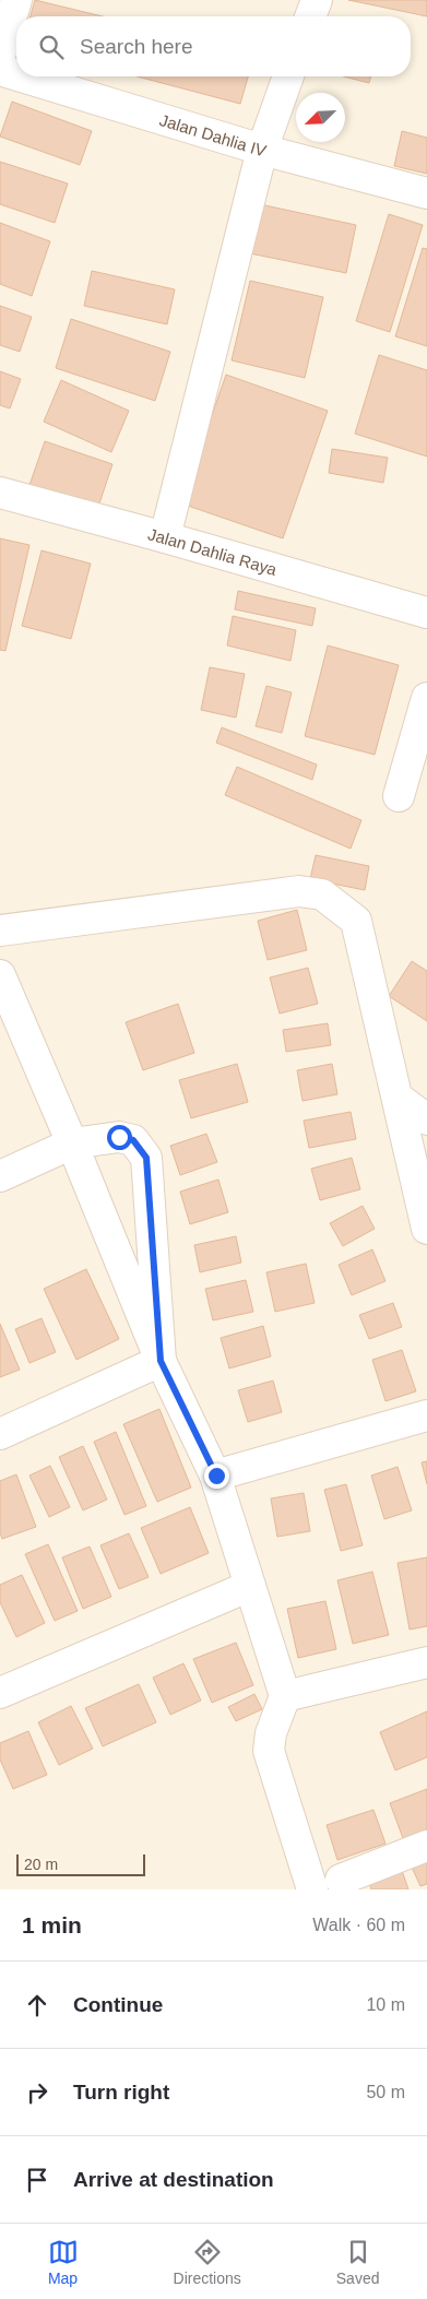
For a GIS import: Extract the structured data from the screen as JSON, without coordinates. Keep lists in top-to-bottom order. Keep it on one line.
{"streets":{"street":["Jalan Dahlia IV","Jalan Dahlia Raya"]},"scale_bar":"20 m","north":"bottom left","page":{"search":"Search here","scale":"20 m","heading":["1 min","Walk · 60 m"],"list":[["Continue","10 m"],["Turn right","50 m"],"Arrive at destination"],"nav":["Map","Directions","Saved"]}}
